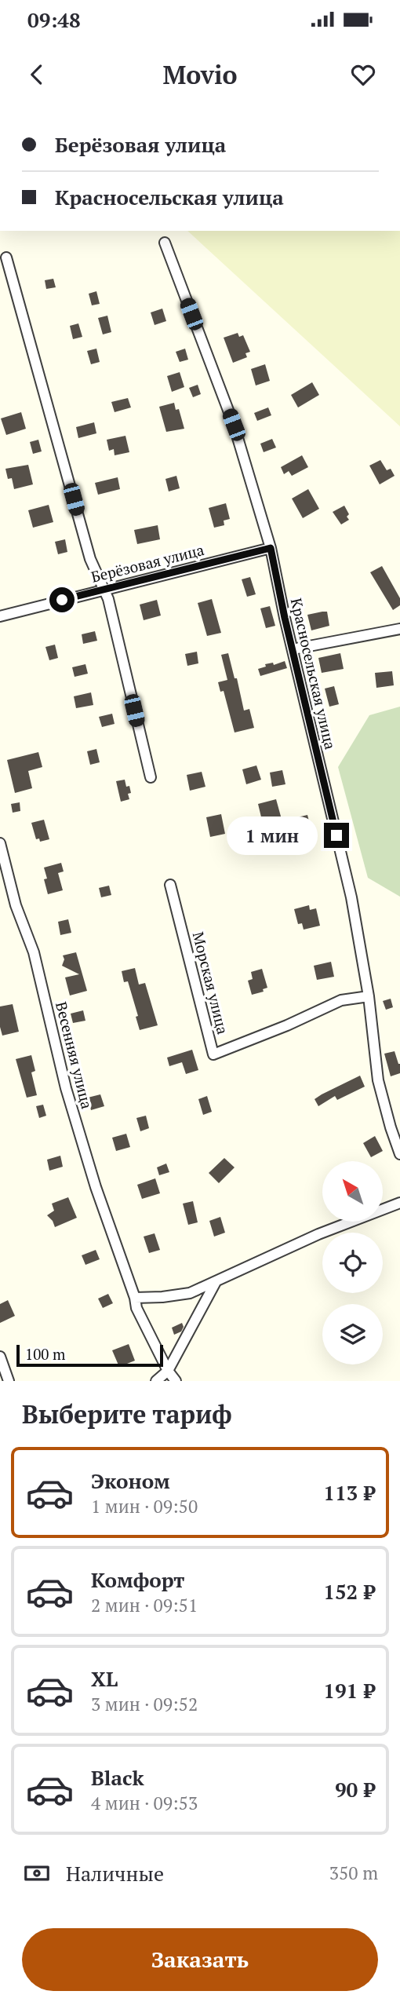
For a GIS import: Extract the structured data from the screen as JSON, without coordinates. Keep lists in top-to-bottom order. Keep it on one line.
{"streets":{"street":["Берёзовая улица","Красносельская улица","Морская улица","Весенняя улица"]},"crossings":[["Берёзовая улица","Красносельская улица"],["Красносельская улица","Морская улица"]],"scale_bar":"100 m","north":"top left","page":{"status":"09:48","header":"Movio","banner":["Берёзовая улица","Красносельская улица"],"bubble":"1 мин","scale":"100 m","heading":"Выберите тариф","list":[{"name":"Эконом","note":"1 мин · 09:50","value":"113 ₽"},{"name":"Комфорт","note":"2 мин · 09:51","value":"152 ₽"},{"name":"XL","note":"3 мин · 09:52","value":"191 ₽"},{"name":"Black","note":"4 мин · 09:53","value":"90 ₽"}],"pay":["Наличные","350 m"],"buttons":"Заказать"}}
